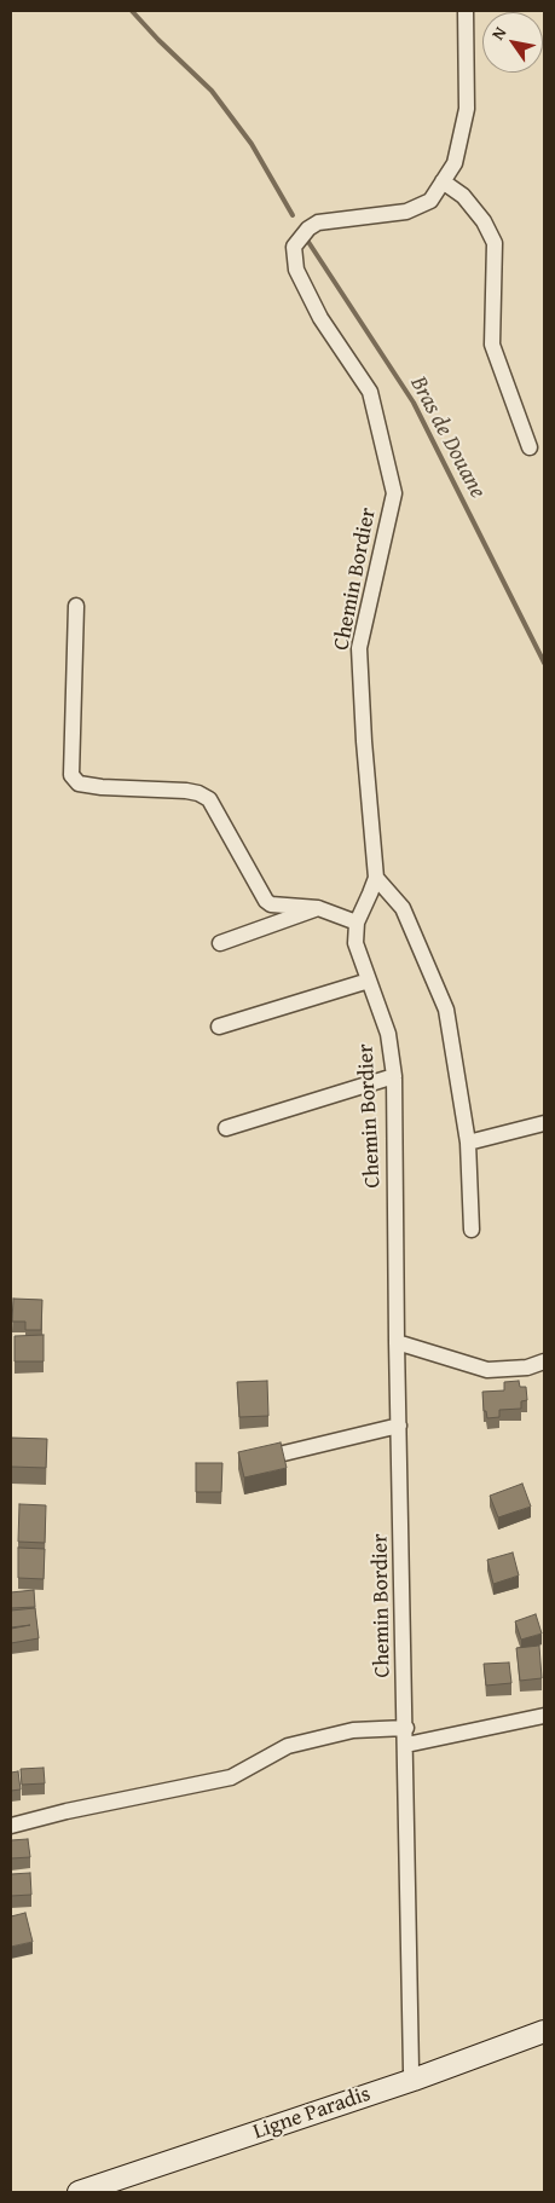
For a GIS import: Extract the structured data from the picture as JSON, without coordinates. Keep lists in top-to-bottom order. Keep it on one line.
{"streets":{"main road":["Ligne Paradis"],"street":["Chemin Bordier"]},"crossings":[["Chemin Bordier","Ligne Paradis"]],"water":["Bras de Douane"],"north":"top left"}
